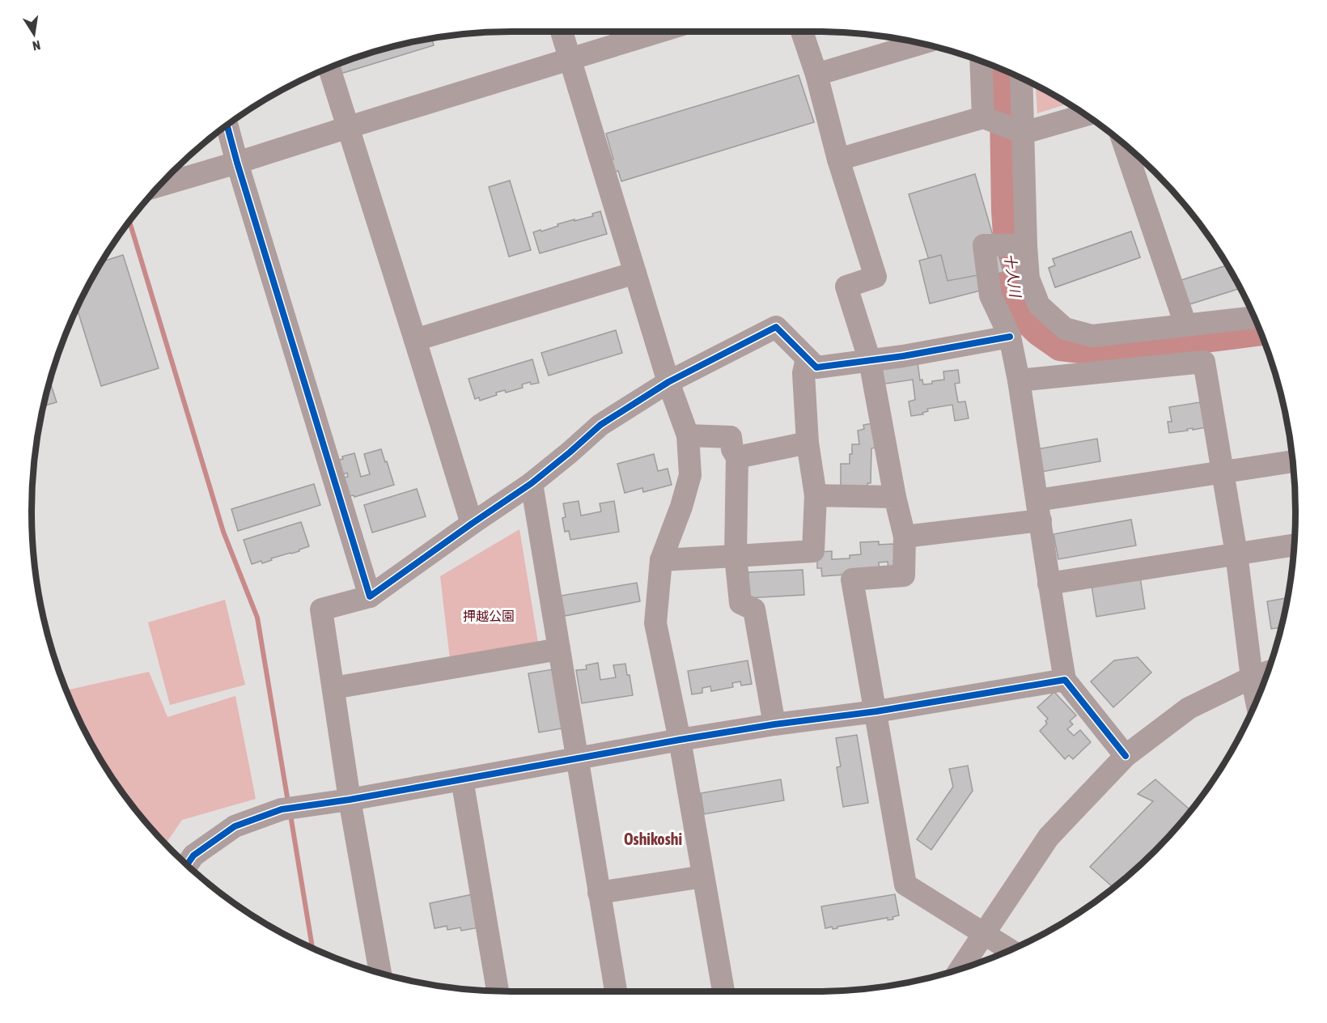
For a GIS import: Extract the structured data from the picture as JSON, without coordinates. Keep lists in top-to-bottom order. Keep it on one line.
{"districts":["Oshikoshi"],"water":["十人川"],"parks":["押越公園"],"north":"bottom"}
